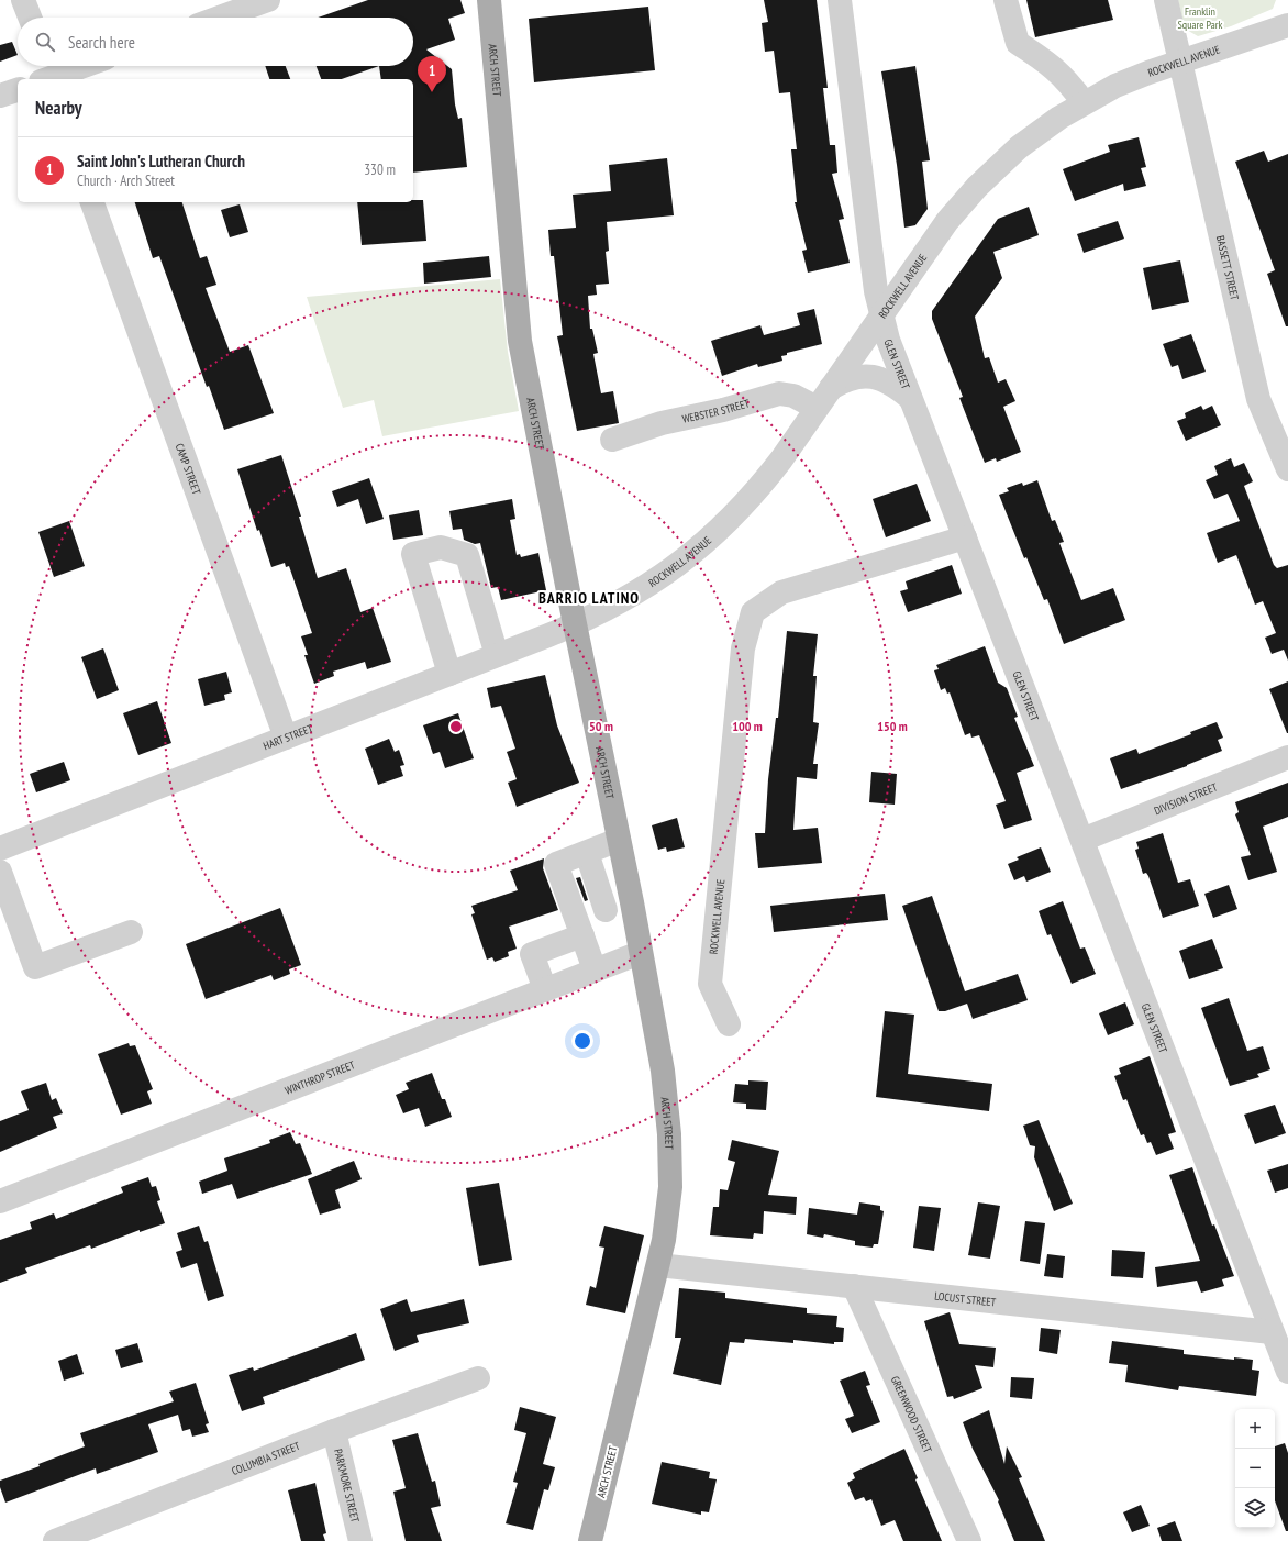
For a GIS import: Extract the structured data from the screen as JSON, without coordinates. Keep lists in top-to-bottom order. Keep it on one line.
{"streets":{"main road":["ARCH STREET"],"street":["ROCKWELL AVENUE","BASSETT STREET","GLEN STREET","WEBSTER STREET","CAMP STREET","HART STREET","DIVISION STREET","WINTHROP STREET","LOCUST STREET","GREENWOOD STREET","COLUMBIA STREET","PARKMORE STREET"]},"crossings":[["ROCKWELL AVENUE","ARCH STREET"],["ROCKWELL AVENUE","BASSETT STREET"],["ROCKWELL AVENUE","GLEN STREET"],["ROCKWELL AVENUE","WEBSTER STREET"],["ROCKWELL AVENUE","HART STREET"],["ARCH STREET","HART STREET"],["ARCH STREET","WINTHROP STREET"],["ARCH STREET","LOCUST STREET"],["GLEN STREET","DIVISION STREET"],["GLEN STREET","LOCUST STREET"],["CAMP STREET","HART STREET"],["LOCUST STREET","GREENWOOD STREET"],["COLUMBIA STREET","PARKMORE STREET"]],"districts":["BARRIO LATINO"],"parks":["Franklin Square Park"],"page":{"search":"Search here","pins":"1","heading":"Nearby","list":[{"mark":"1","name":"Saint John's Lutheran Church","note":"Church · Arch Street","value":"330 m"}],"map_buttons":["+","−"]},"rings":["50 m","100 m","150 m"]}
